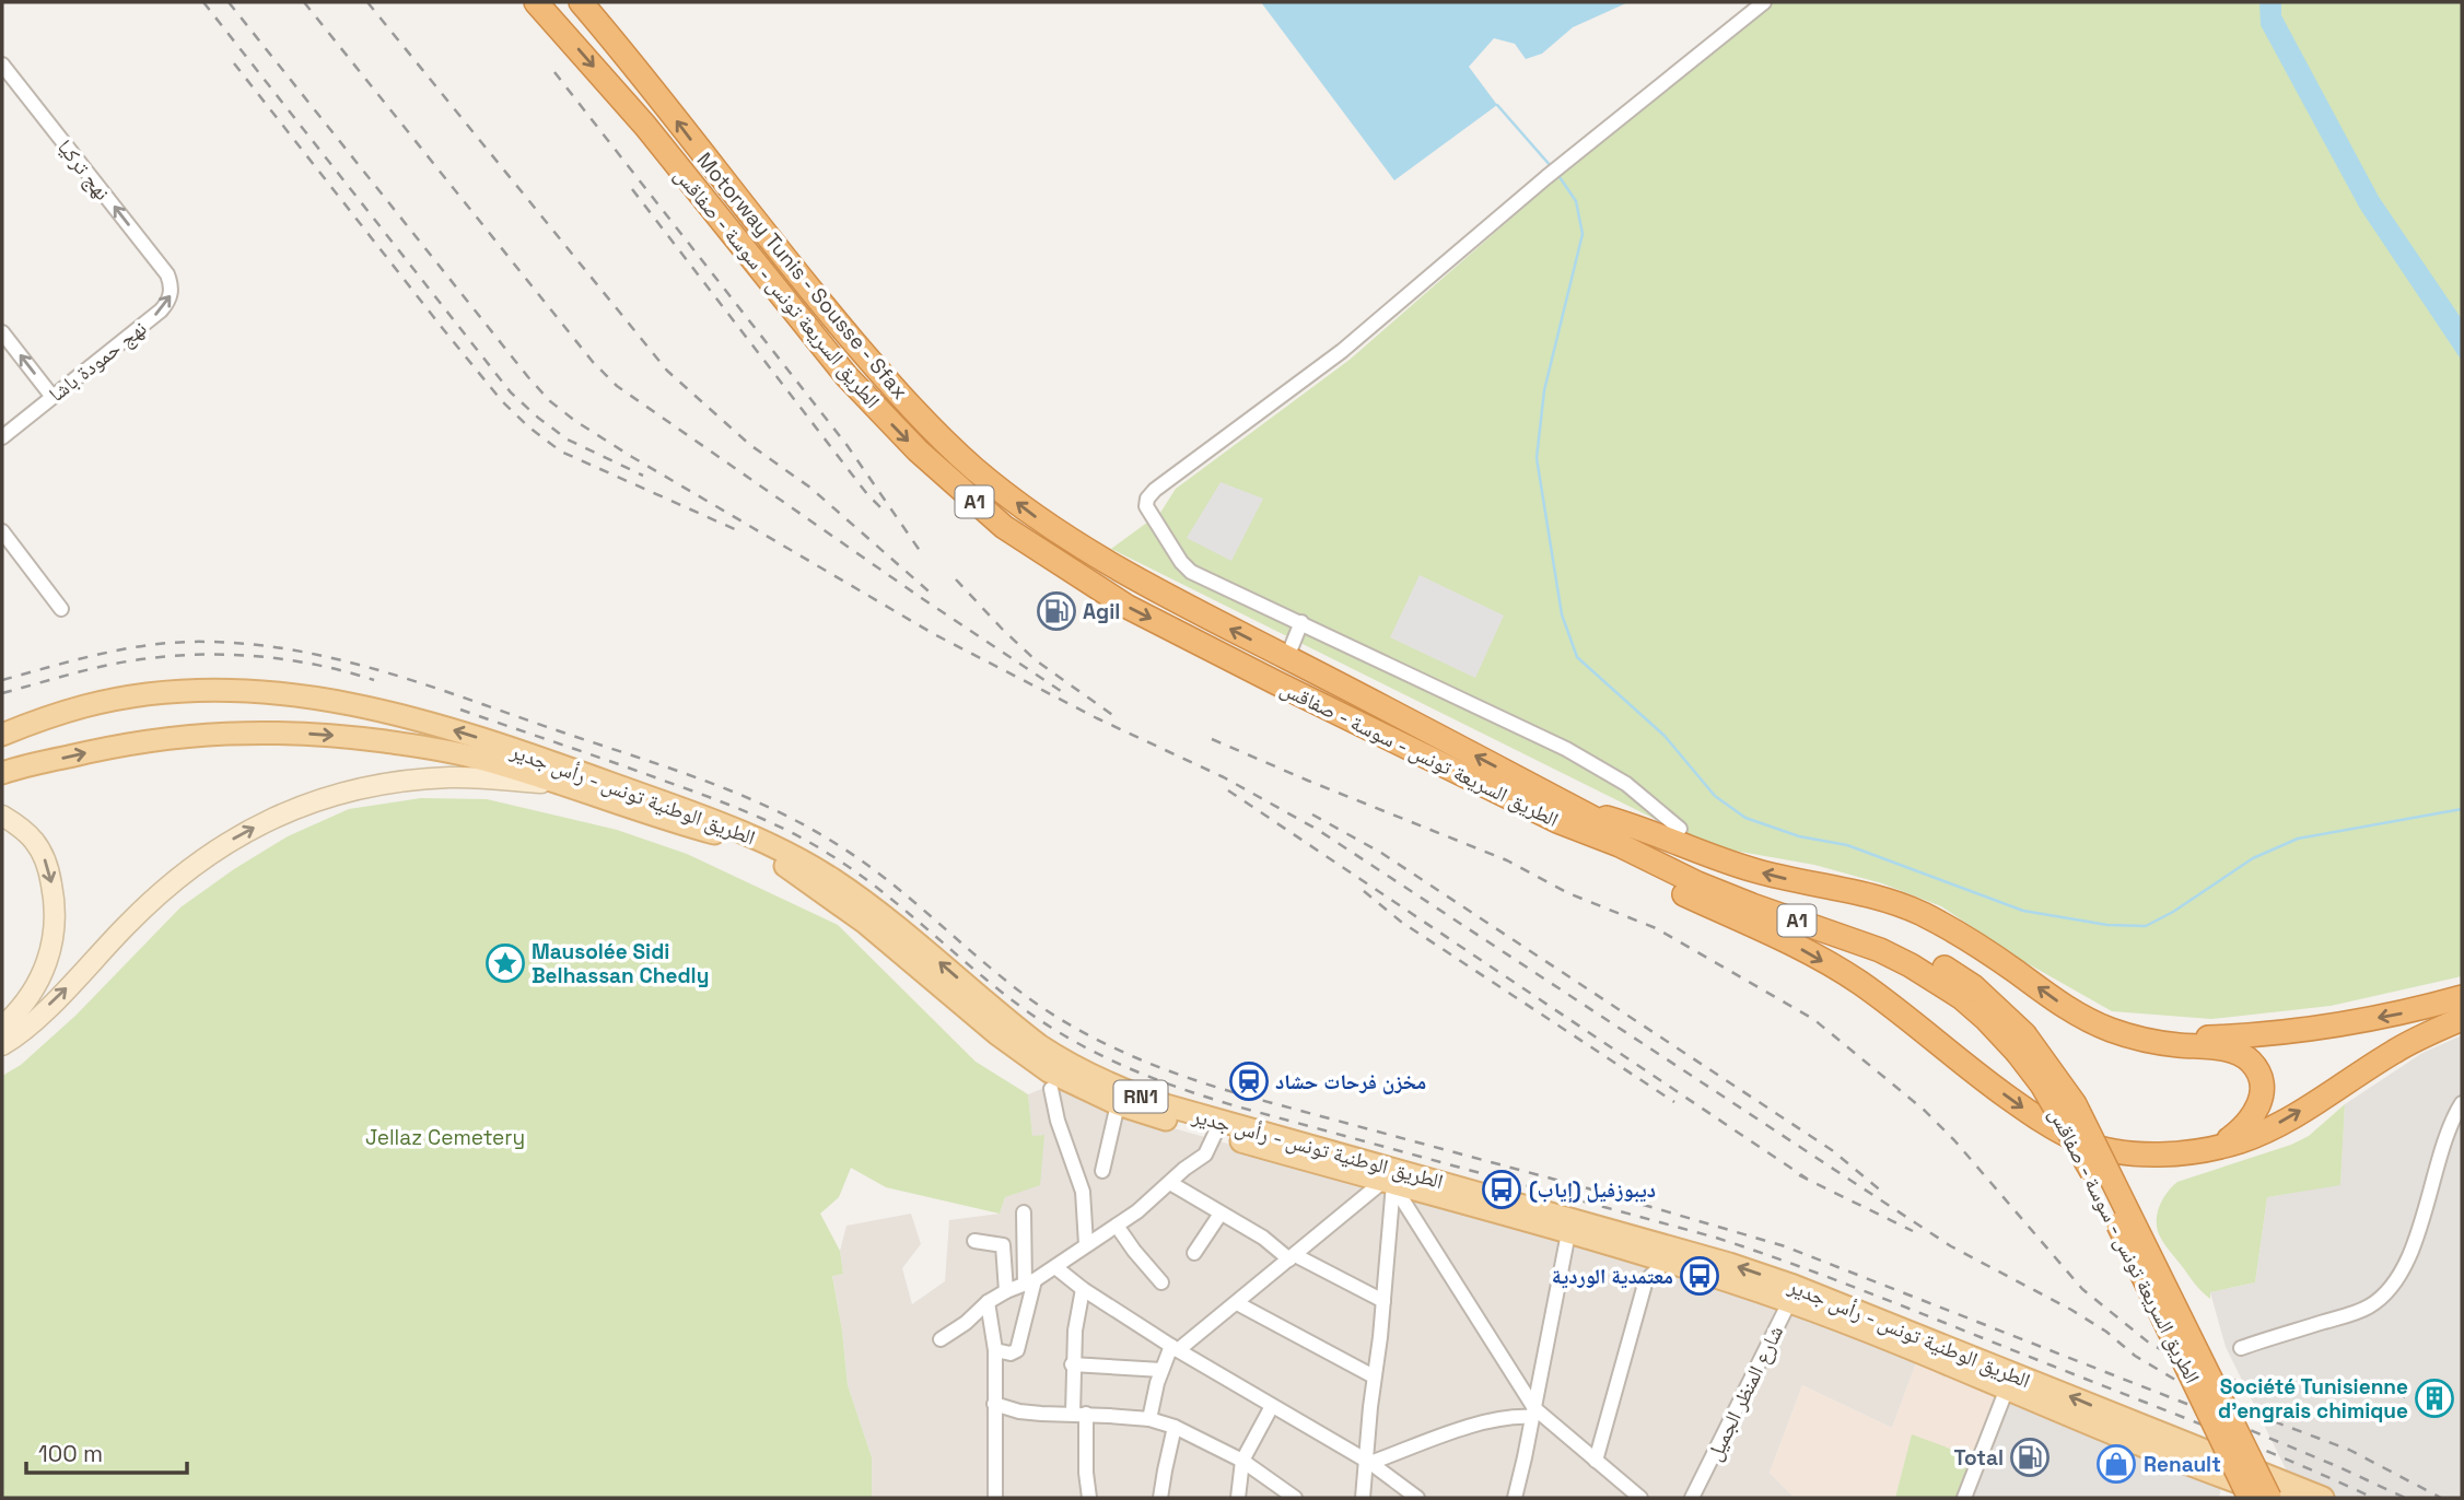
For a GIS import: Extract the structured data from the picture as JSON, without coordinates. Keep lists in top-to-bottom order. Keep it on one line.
{"streets":{"highway":["Motorway Tunis - Sousse - Sfax","الطريق السريعة تونس - سوسة - صفاقس","A1"],"main road":["الطريق الوطنية تونس - رأس جدير","RN1"],"street":["نهج تركيا","نهج حمودة باشا","شارع المنظر الجميل"]},"crossings":[["نهج تركيا","نهج حمودة باشا"],["Motorway Tunis - Sousse - Sfax","الطريق السريعة تونس - سوسة - صفاقس"],["الطريق الوطنية تونس - رأس جدير","شارع المنظر الجميل"]],"one_way":["نهج تركيا","Motorway Tunis - Sousse - Sfax","الطريق السريعة تونس - سوسة - صفاقس","نهج حمودة باشا"],"parks":["Jellaz Cemetery"],"places":{"fuel station":["Agil","Total"],"place":["Mausolée Sidi Belhassan Chedly"],"station":["مخزن فرحات حشاد"],"bus stop":["ديبوزفيل (إياب)","معتمدية الوردية"],"building":["Société Tunisienne d'engrais chimique"],"shop":["Renault"]},"scale_bar":"100 m"}
